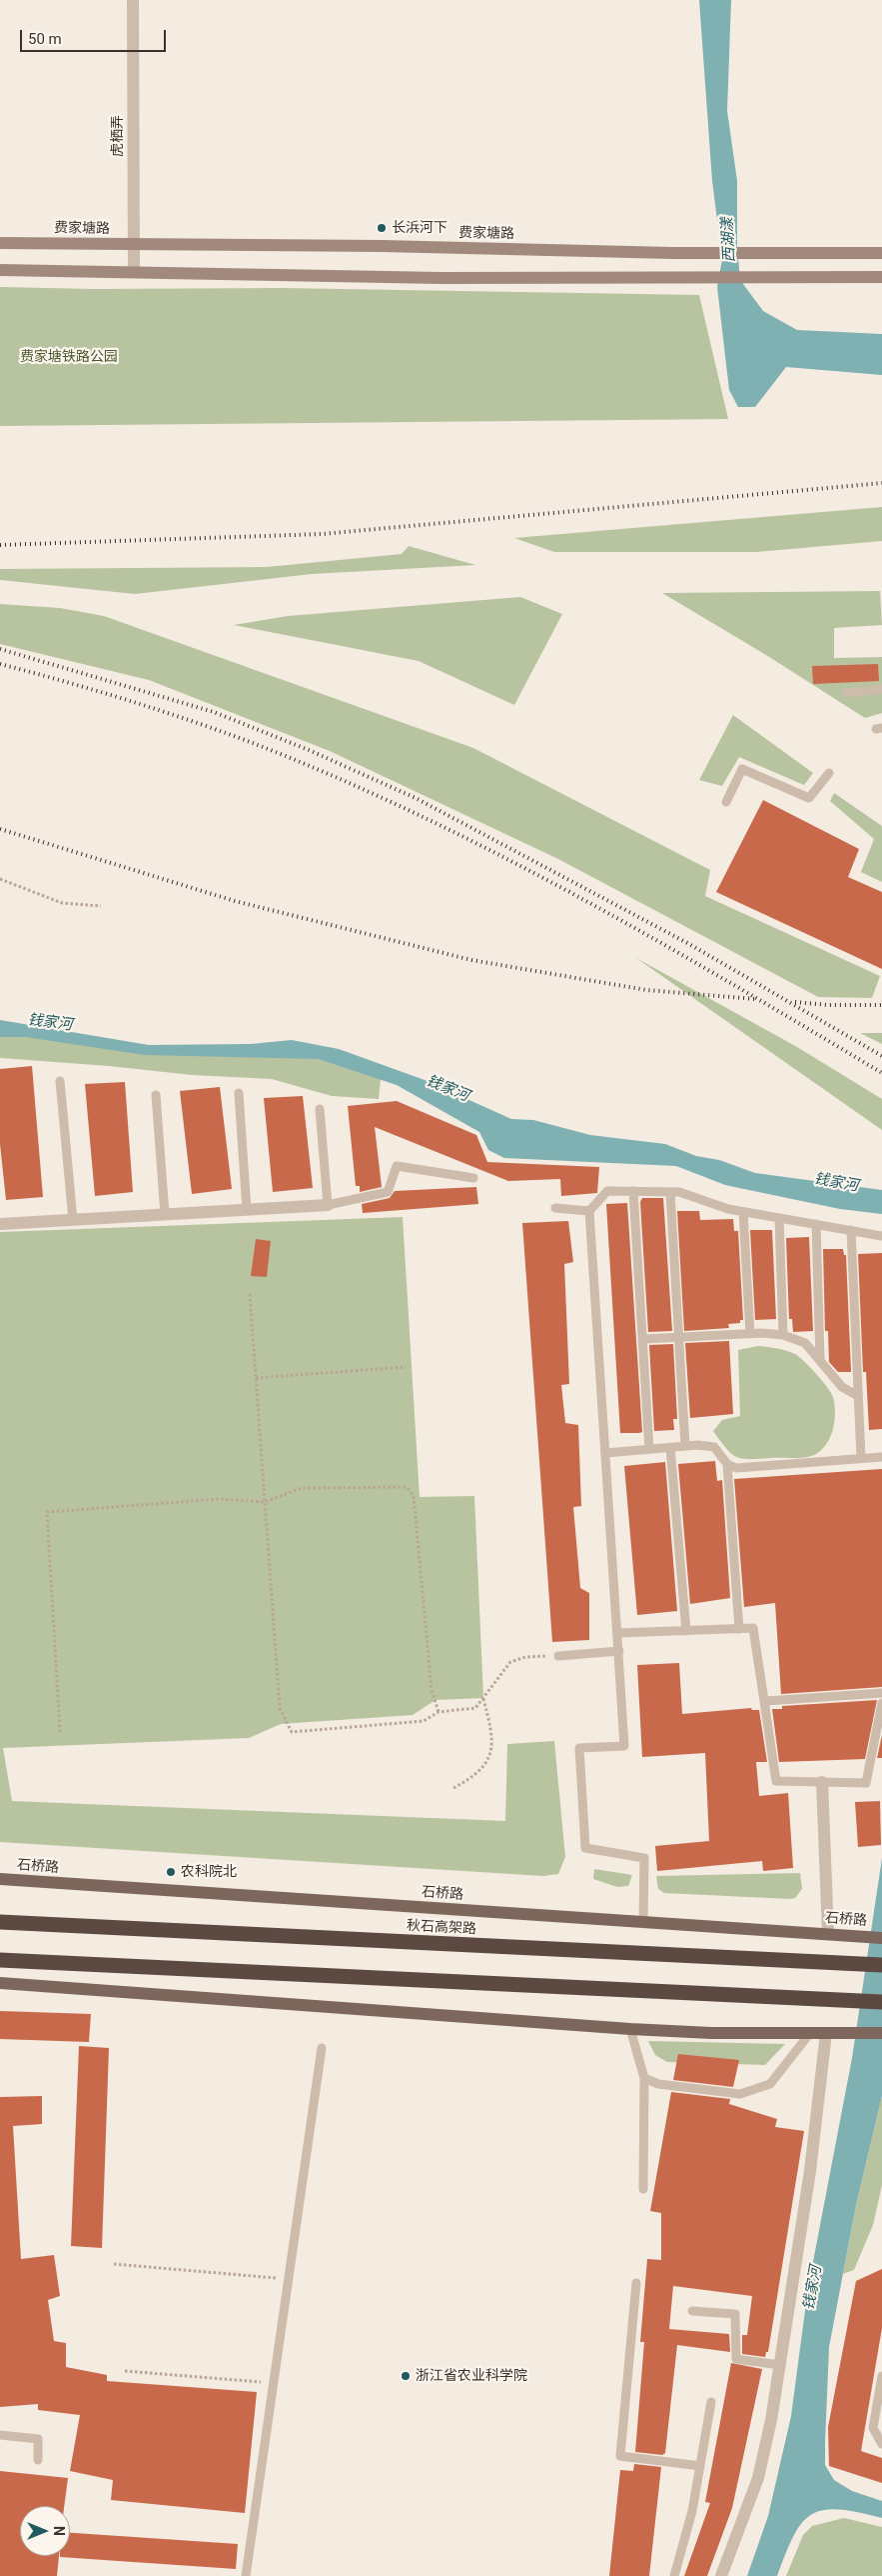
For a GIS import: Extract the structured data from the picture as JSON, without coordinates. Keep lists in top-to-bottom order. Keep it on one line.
{"streets":{"highway":["秋石高架路"],"main road":["石桥路"],"street":["虎栖弄","费家塘路"]},"crossings":[["虎栖弄","费家塘路"]],"water":["西湖漾","钱家河"],"parks":["费家塘铁路公园"],"places":["长浜河下","农科院北","浙江省农业科学院"],"scale_bar":"50 m","north":"right"}
